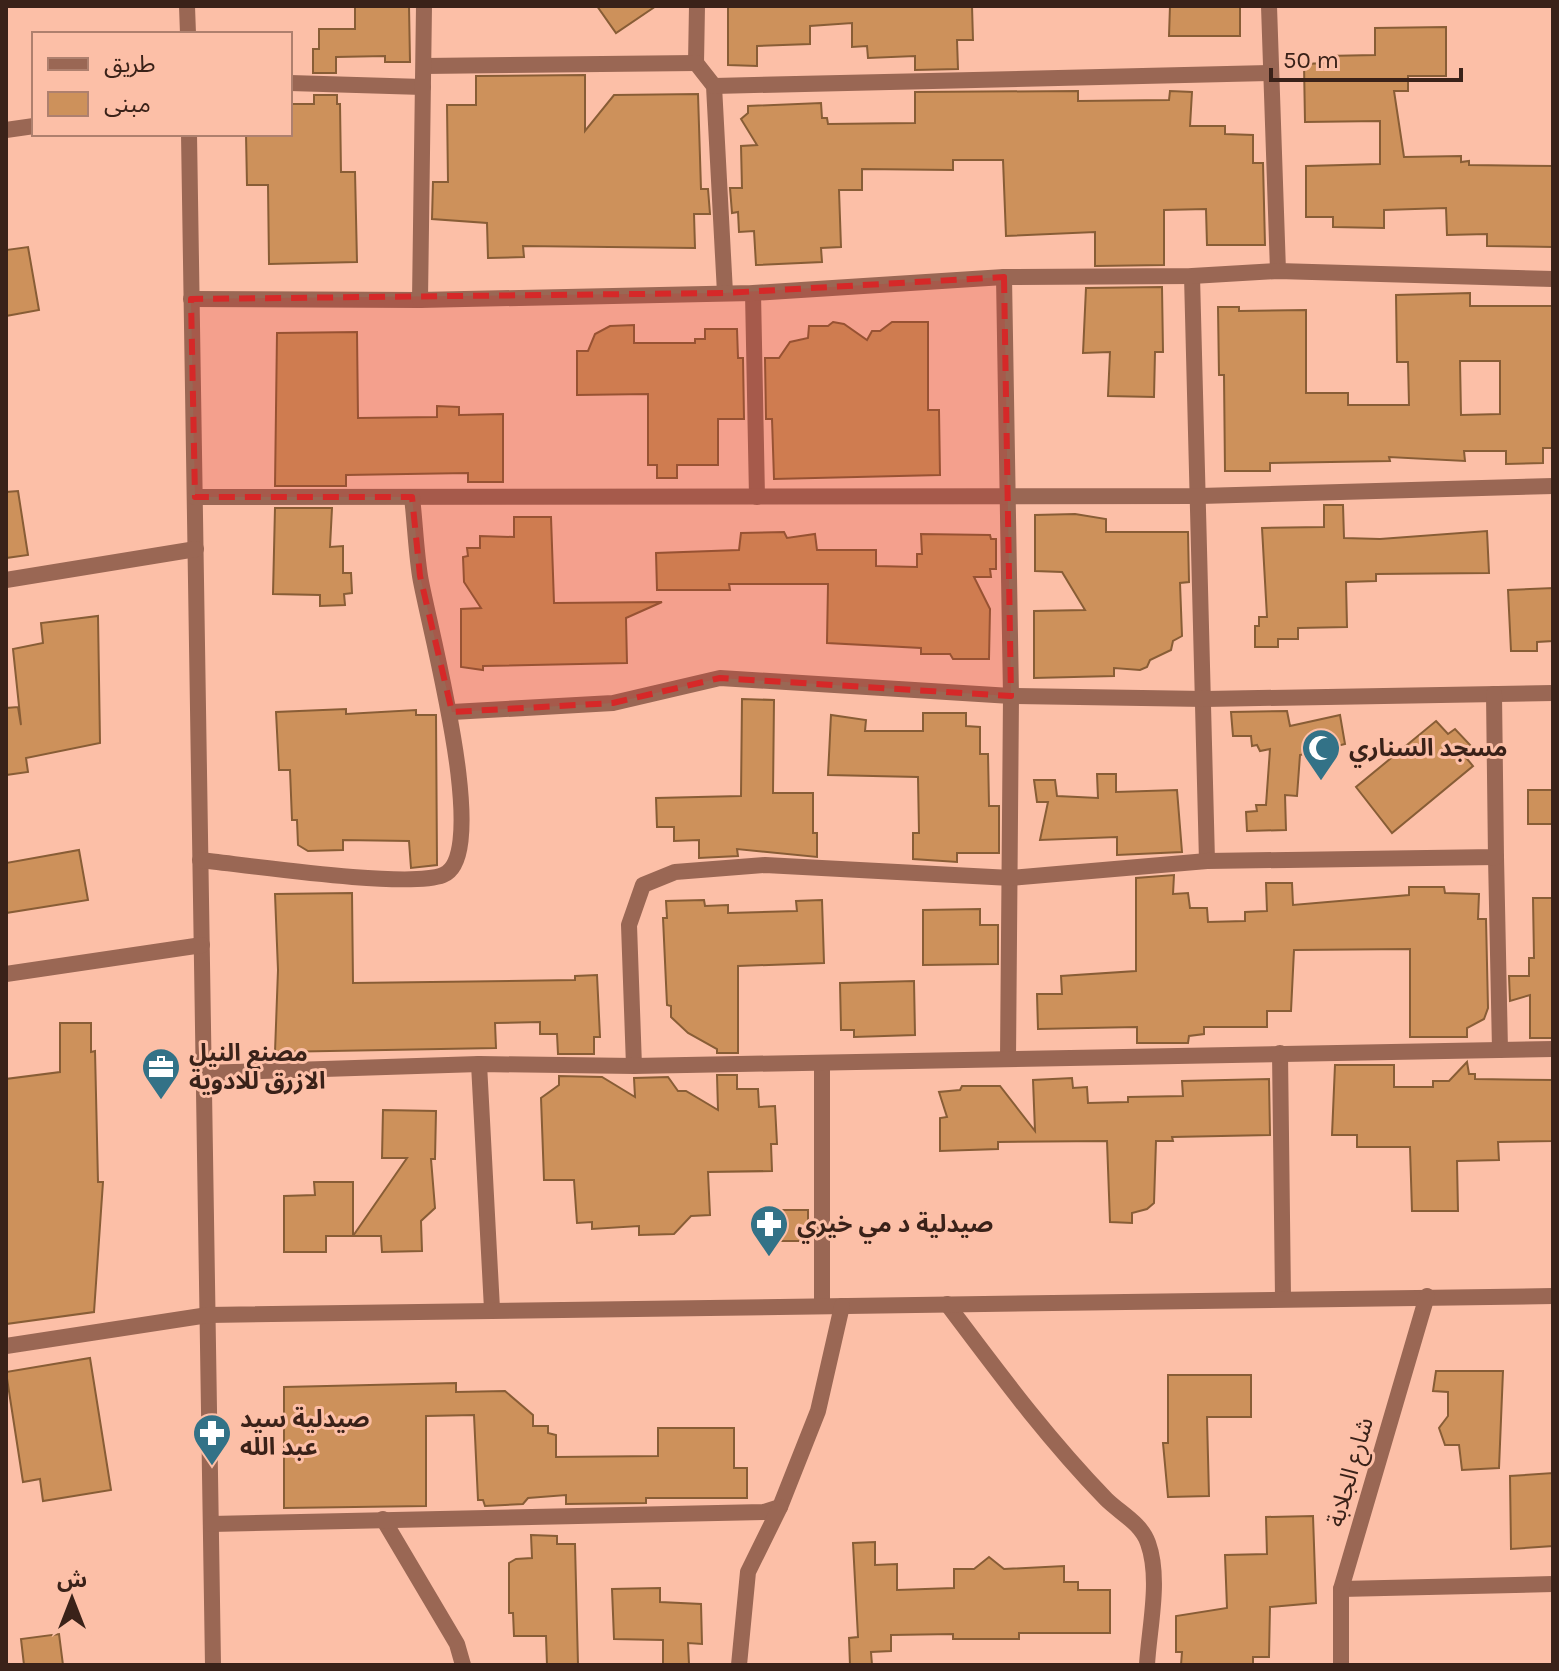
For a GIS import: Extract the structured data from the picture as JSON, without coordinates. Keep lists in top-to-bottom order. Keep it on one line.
{"streets":{"street":["شارع الجلابة"]},"places":{"mosque":["مسجد السناري"],"office":["مصنع النيل الازرق للادوية"],"pharmacy":["صيدلية د مي خيري","صيدلية سيد عبد الله"]},"legend":["طريق","مبنى"],"scale_bar":"50 m","north":"top"}
